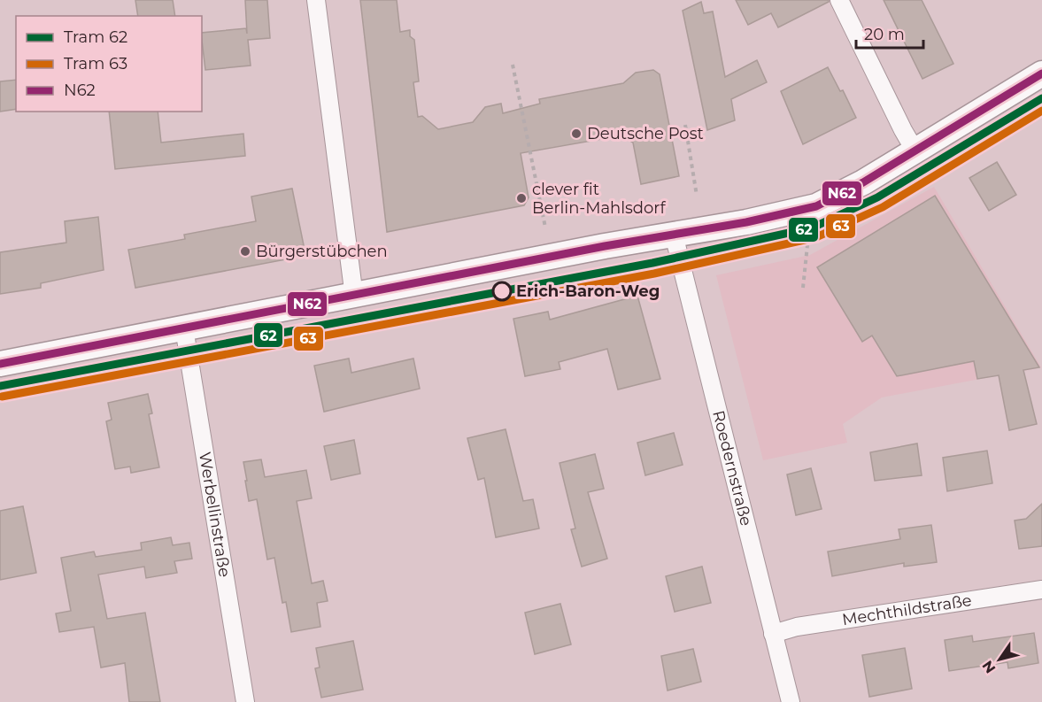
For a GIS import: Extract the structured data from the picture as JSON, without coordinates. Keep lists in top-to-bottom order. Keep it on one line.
{"streets":{"street":["Roedernstraße","Werbellinstraße","Mechthildstraße"]},"crossings":[["Roedernstraße","Mechthildstraße"]],"places":["Deutsche Post","clever fit Berlin-Mahlsdorf","Bürgerstübchen","Erich-Baron-Weg"],"lines":["transit line N62","tram line 62","tram line 63"],"legend":["Tram 62","Tram 63","N62"],"scale_bar":"20 m","north":"bottom left"}
